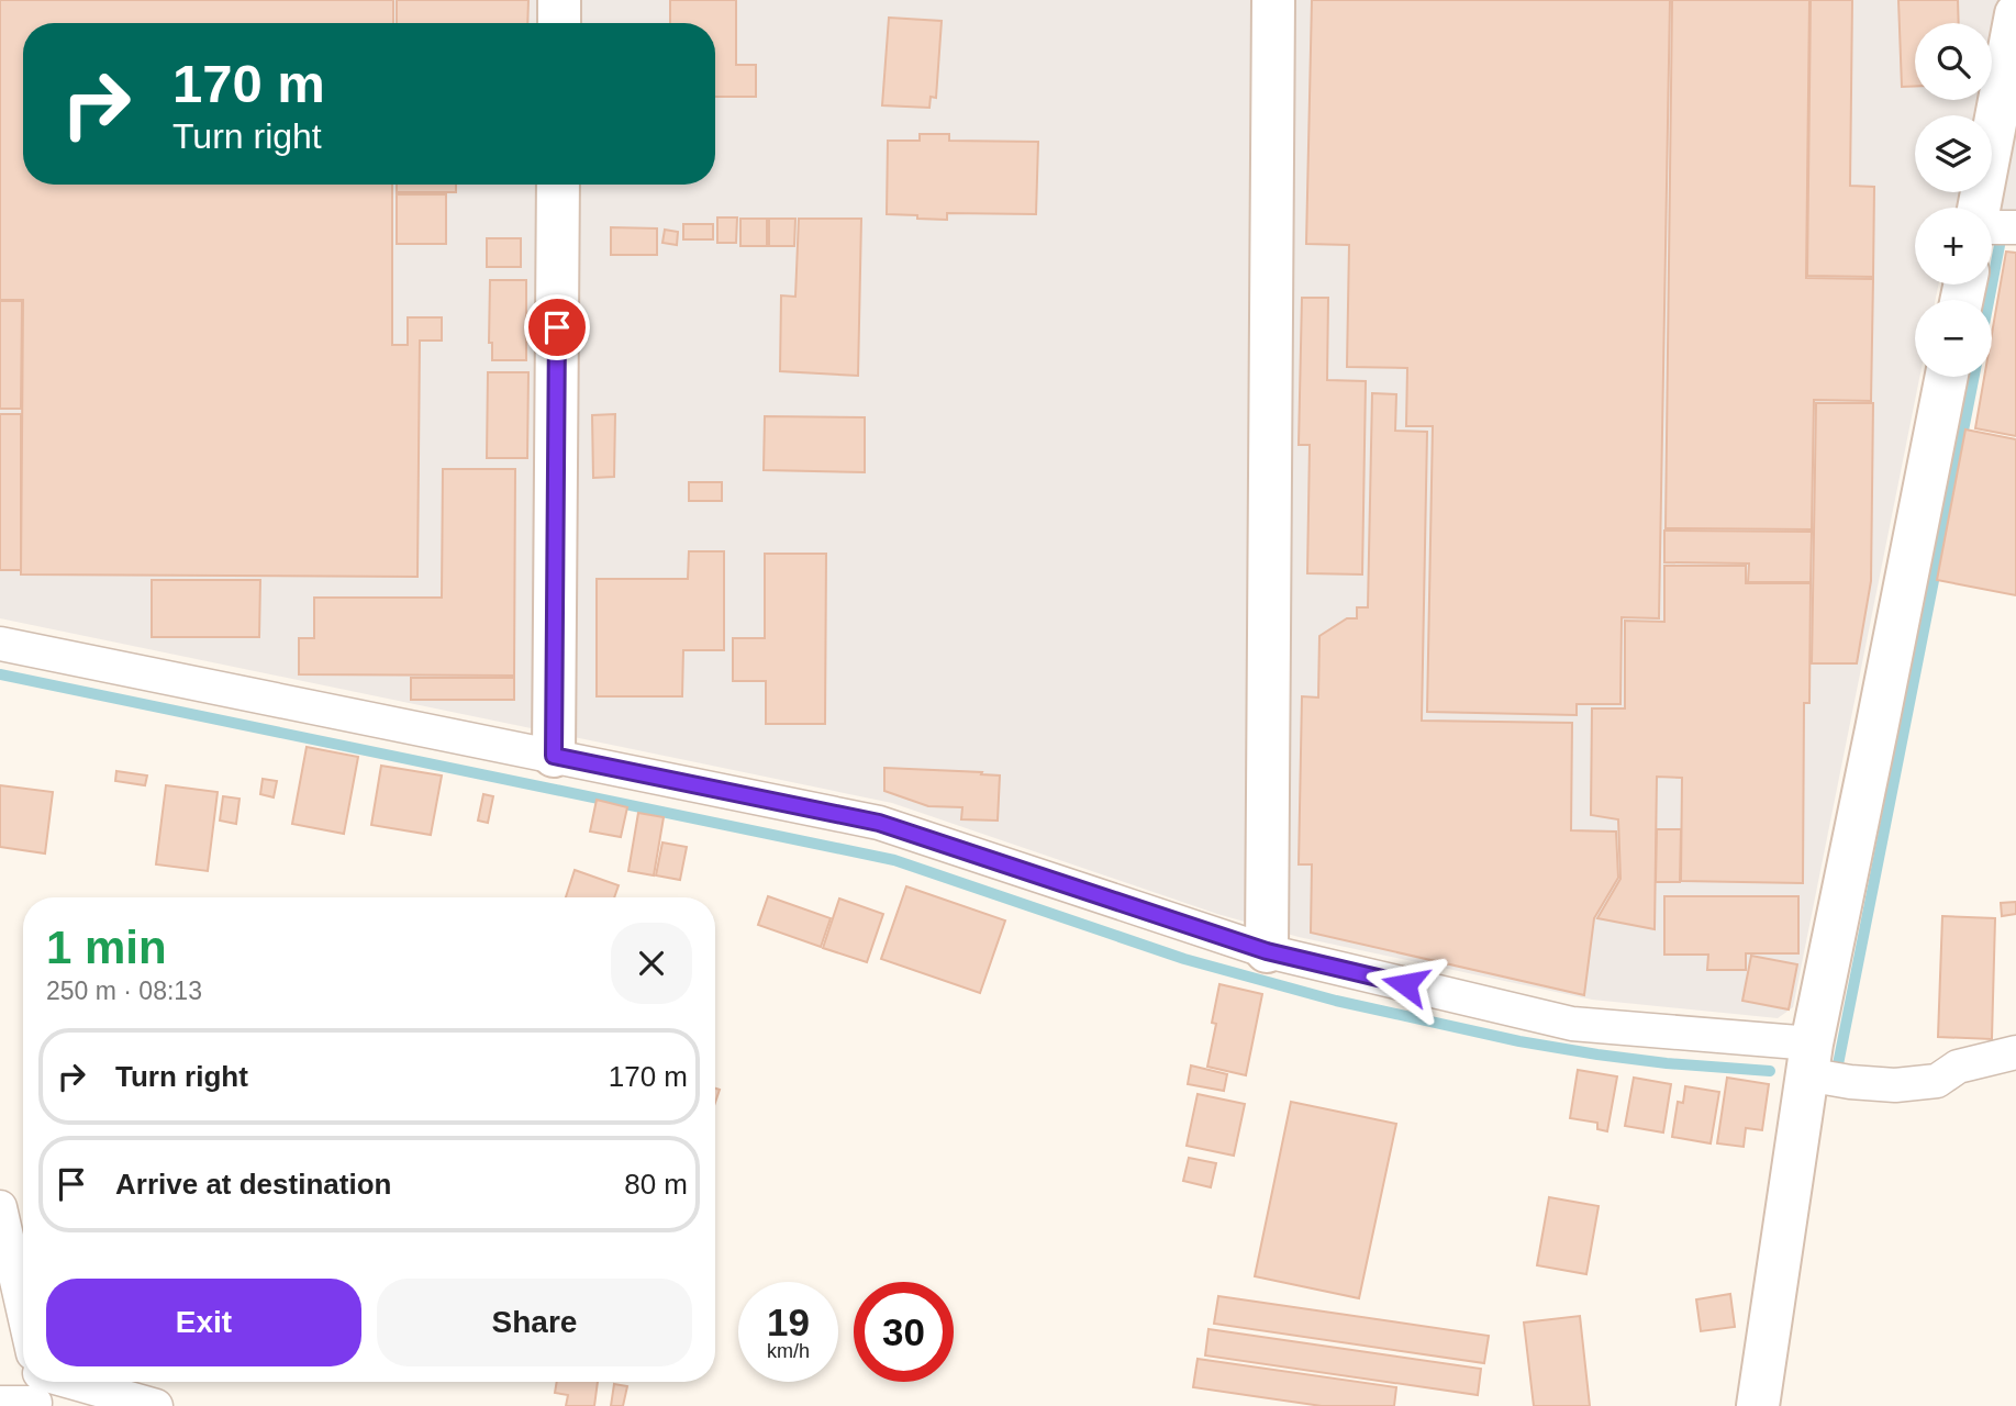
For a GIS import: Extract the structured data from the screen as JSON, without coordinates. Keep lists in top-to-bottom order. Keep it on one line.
{"page":{"map_buttons":["+","−"],"turn":["170 m","Turn right"],"heading":["1 min","250 m · 08:13"],"list":[{"name":"Turn right","value":"170 m"},{"name":"Arrive at destination","value":"80 m"}],"buttons":["Exit","Share"],"speed":"19 km/h","limit":"30"}}
